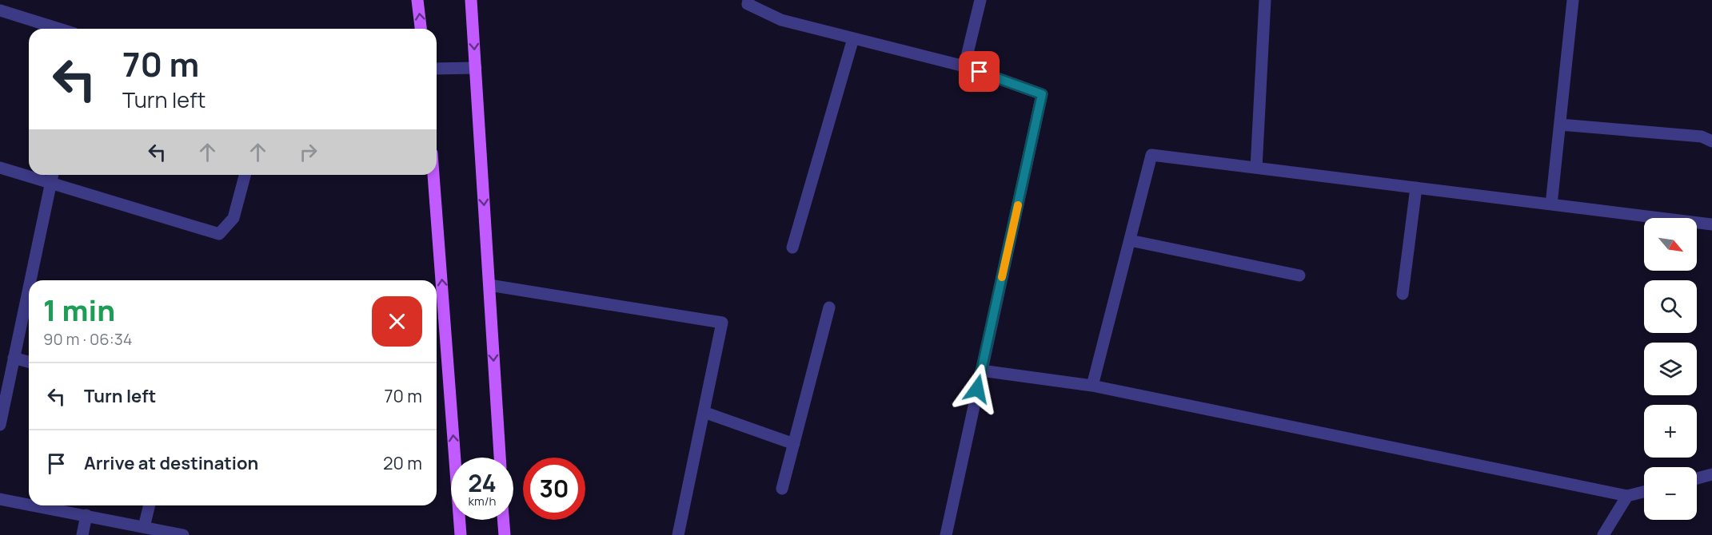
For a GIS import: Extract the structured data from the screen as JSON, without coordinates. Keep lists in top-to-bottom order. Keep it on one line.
{"north":"bottom right","page":{"turn":["70 m","Turn left"],"map_buttons":["+","−"],"heading":["1 min","90 m · 06:34"],"list":[{"name":"Turn left","value":"70 m"},{"name":"Arrive at destination","value":"20 m"}],"speed":"24 km/h","limit":"30"}}
